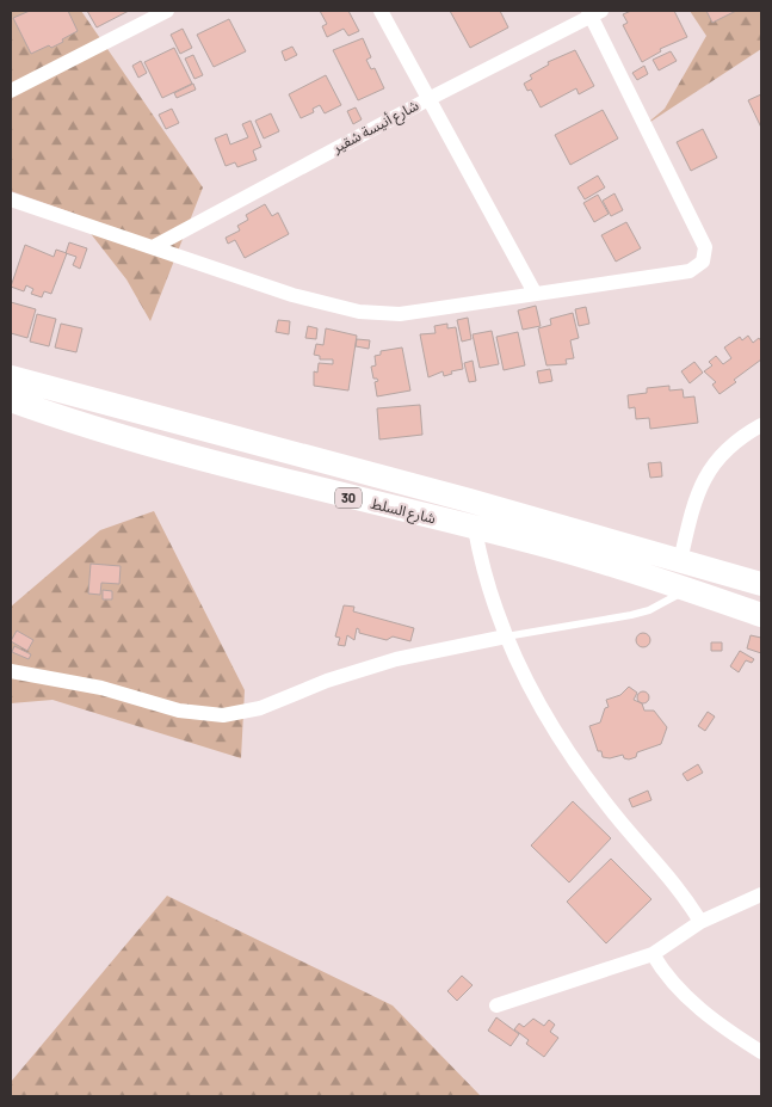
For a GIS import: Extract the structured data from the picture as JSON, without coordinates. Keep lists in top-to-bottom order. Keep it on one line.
{"streets":{"main road":["30","شارع السلط"],"street":["شارع أنيسة شقير"]}}
